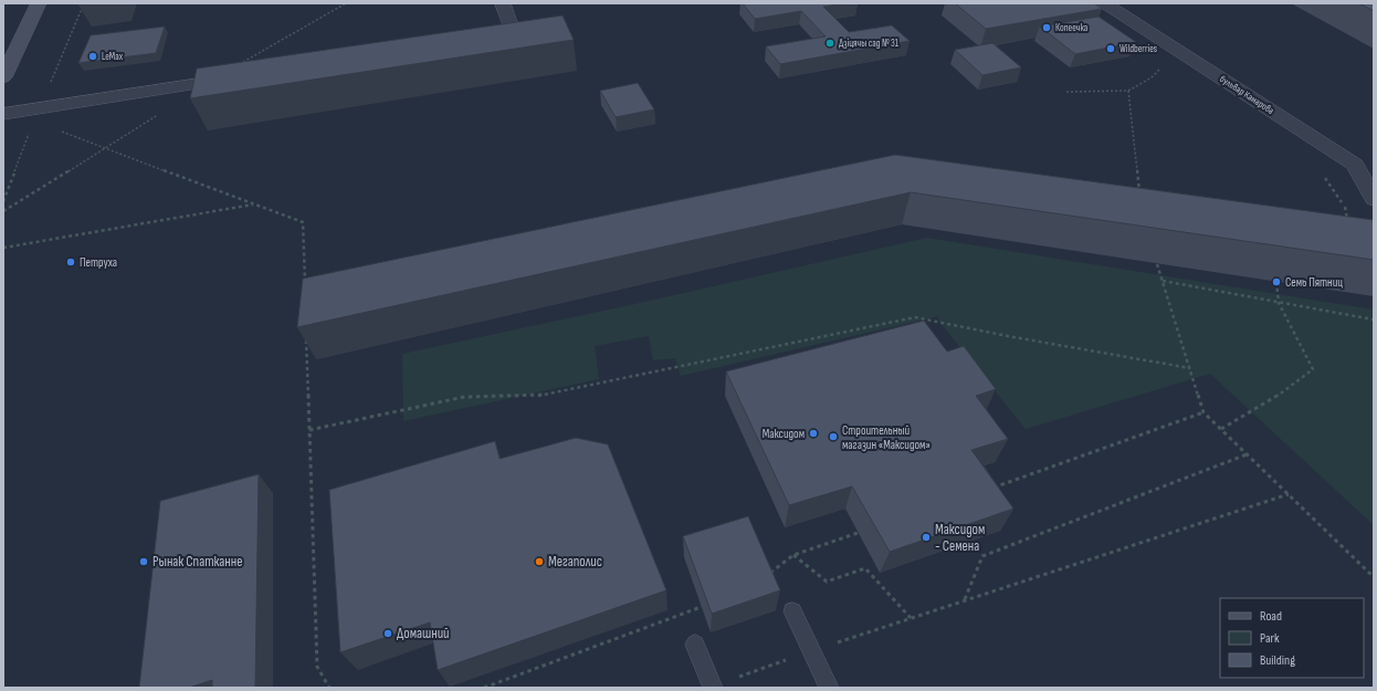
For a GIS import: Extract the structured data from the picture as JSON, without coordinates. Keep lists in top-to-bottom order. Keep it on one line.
{"streets":{"street":["бульвар Камарова"]},"places":["Копеечка","Дзіцячы сад № 31","Wildberries","LeMax","Петруха","Семь Пятниц","Максидом","Строительный магазин «Максидом»","Максидом - Семена","Рынак Спатканне","Мегаполис","Домашний"],"legend":["Road","Park","Building"]}
